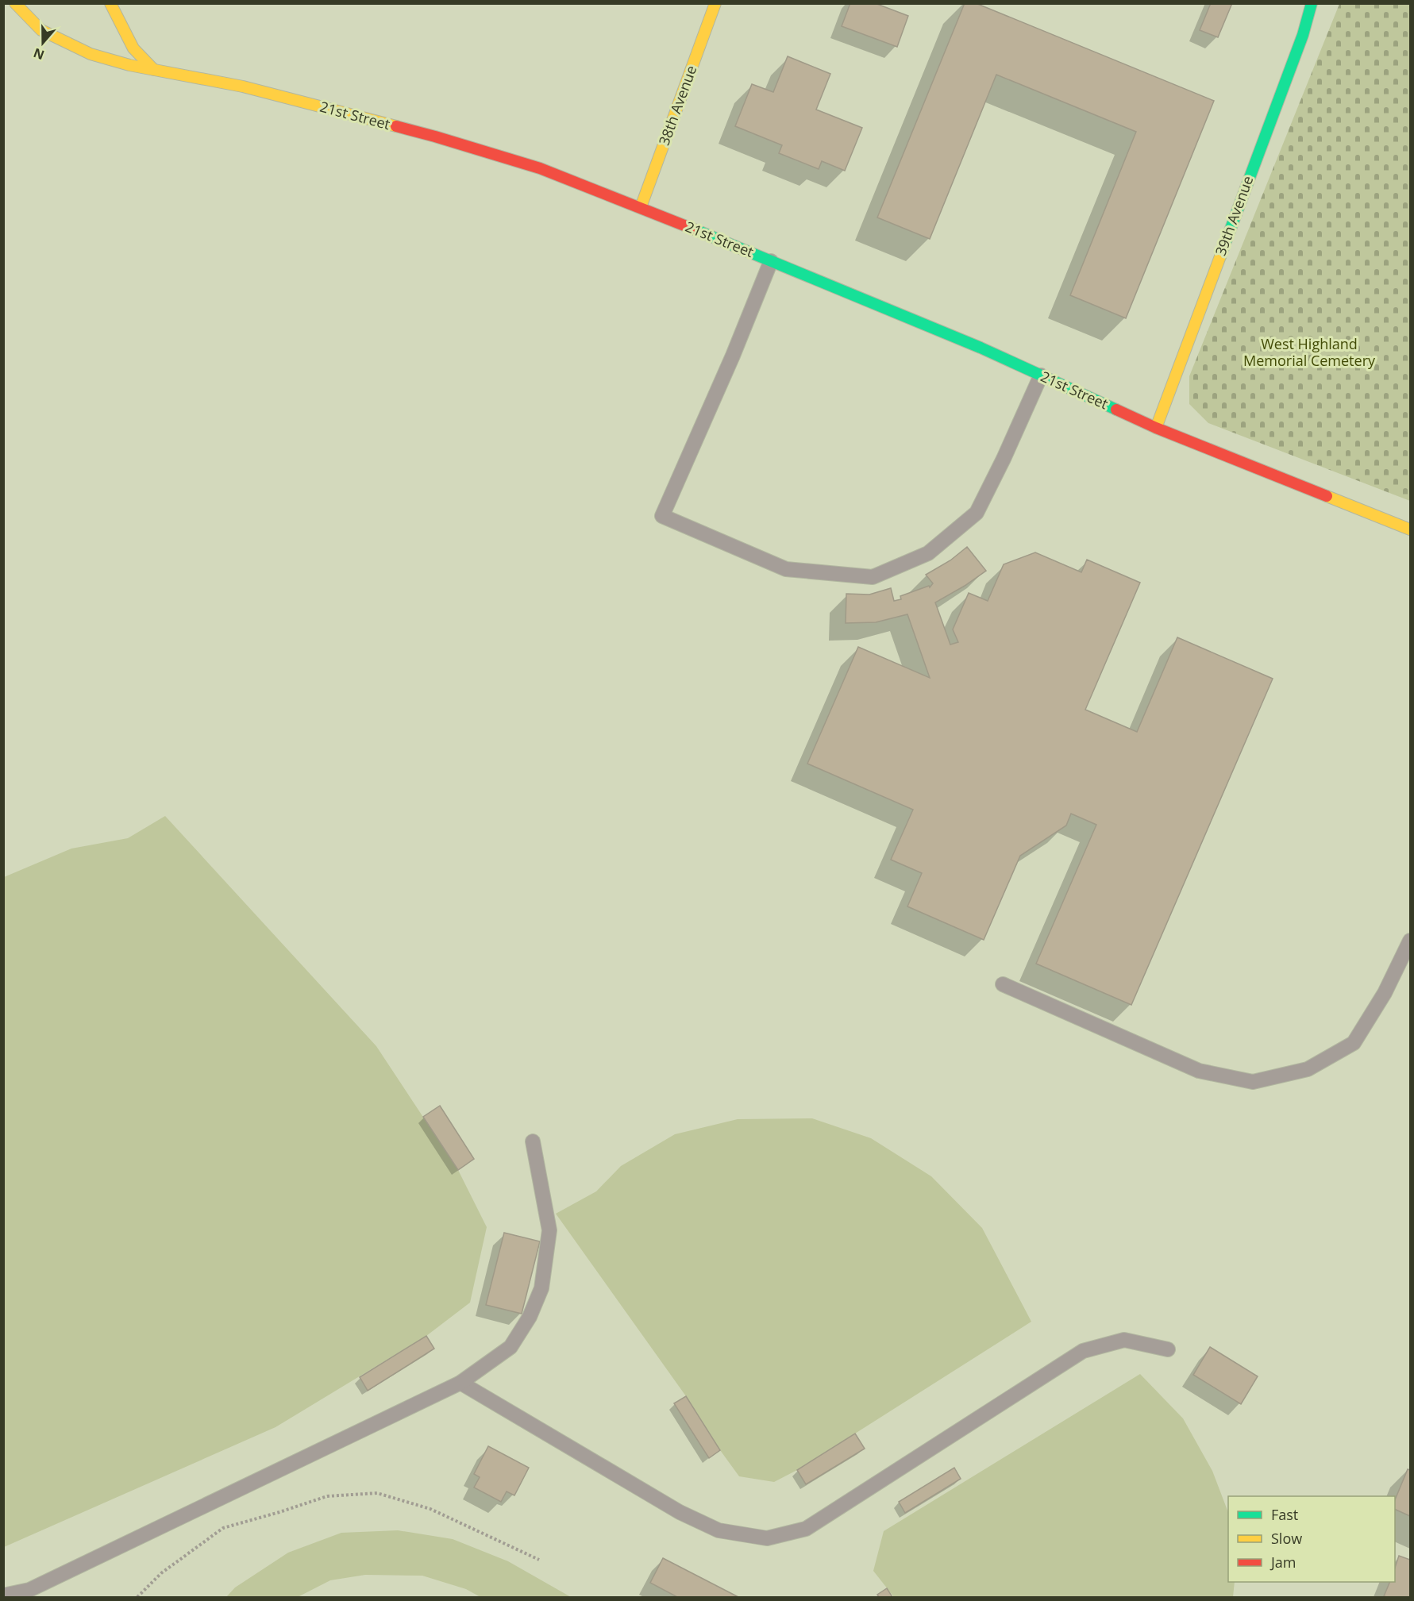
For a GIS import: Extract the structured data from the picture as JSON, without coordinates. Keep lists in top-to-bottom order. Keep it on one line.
{"streets":{"street":["38th Avenue","21st Street","39th Avenue"]},"crossings":[["38th Avenue","21st Street"],["21st Street","39th Avenue"]],"parks":["West Highland Memorial Cemetery"],"legend":["Fast","Slow","Jam"],"north":"bottom"}
